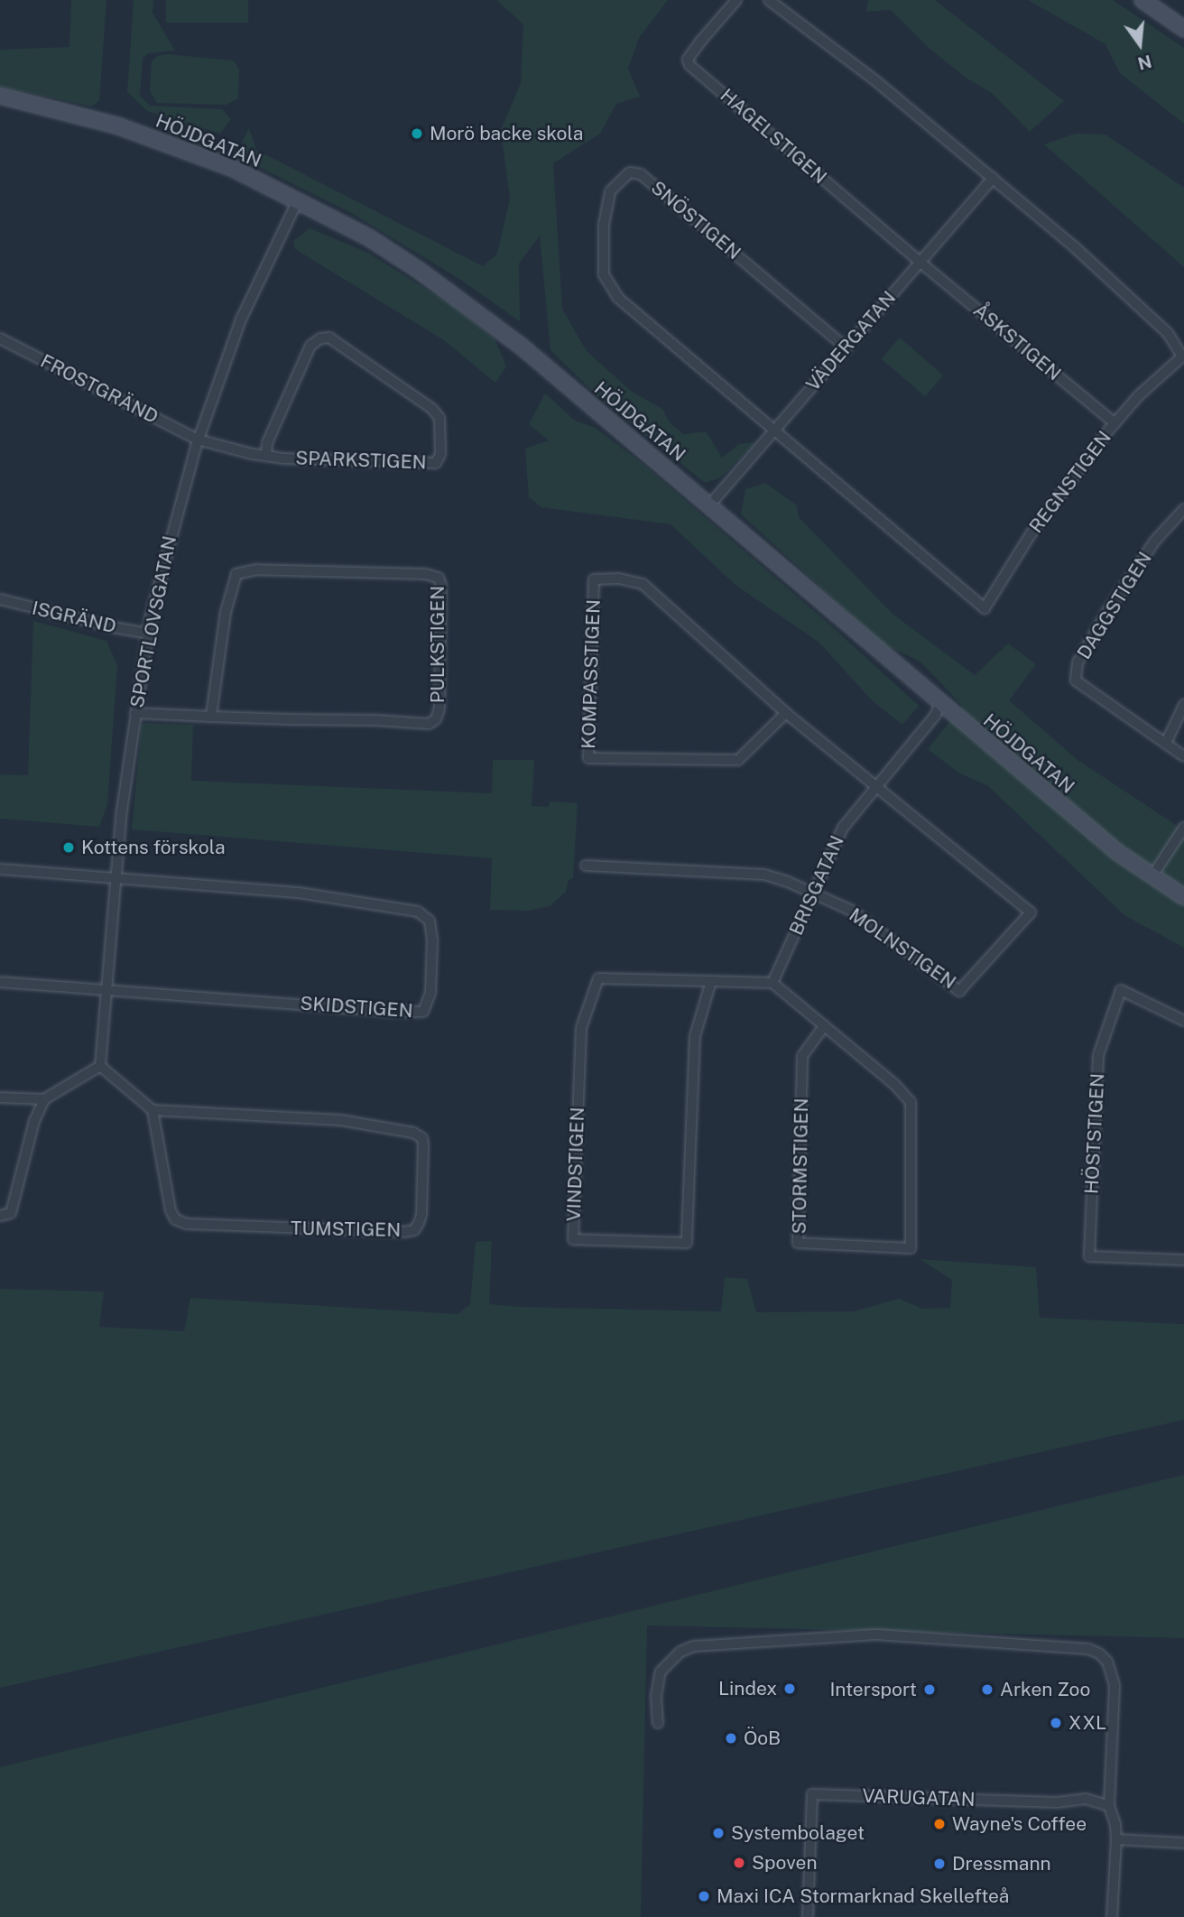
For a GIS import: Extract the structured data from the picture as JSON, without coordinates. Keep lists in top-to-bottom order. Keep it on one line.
{"streets":{"street":["HAGELSTIGEN","HÖJDGATAN","SNÖSTIGEN","VÄDERGATAN","ÅSKSTIGEN","FROSTGRÄND","SPARKSTIGEN","REGNSTIGEN","DAGGSTIGEN","ISGRÄND","SPORTLOVSGATAN","PULKSTIGEN","KOMPASSTIGEN","BRISGATAN","MOLNSTIGEN","SKIDSTIGEN","HÖSTSTIGEN","VINDSTIGEN","STORMSTIGEN","TUMSTIGEN","VARUGATAN"]},"crossings":[["HAGELSTIGEN","VÄDERGATAN"],["HAGELSTIGEN","ÅSKSTIGEN"],["HÖJDGATAN","VÄDERGATAN"],["HÖJDGATAN","SPORTLOVSGATAN"],["HÖJDGATAN","BRISGATAN"],["SNÖSTIGEN","VÄDERGATAN"],["SNÖSTIGEN","REGNSTIGEN"],["VÄDERGATAN","ÅSKSTIGEN"],["VÄDERGATAN","REGNSTIGEN"],["ÅSKSTIGEN","REGNSTIGEN"],["FROSTGRÄND","SPARKSTIGEN"],["FROSTGRÄND","SPORTLOVSGATAN"],["SPARKSTIGEN","SPORTLOVSGATAN"],["ISGRÄND","SPORTLOVSGATAN"],["SPORTLOVSGATAN","PULKSTIGEN"],["SPORTLOVSGATAN","SKIDSTIGEN"],["KOMPASSTIGEN","BRISGATAN"],["KOMPASSTIGEN","MOLNSTIGEN"],["BRISGATAN","MOLNSTIGEN"],["BRISGATAN","VINDSTIGEN"],["BRISGATAN","STORMSTIGEN"],["VINDSTIGEN","STORMSTIGEN"]],"places":["Morö backe skola","Kottens förskola","Lindex","Intersport","Arken Zoo","XXL","ÖoB","Wayne's Coffee","Systembolaget","Spoven","Dressmann","Maxi ICA Stormarknad Skellefteå"],"north":"bottom"}
